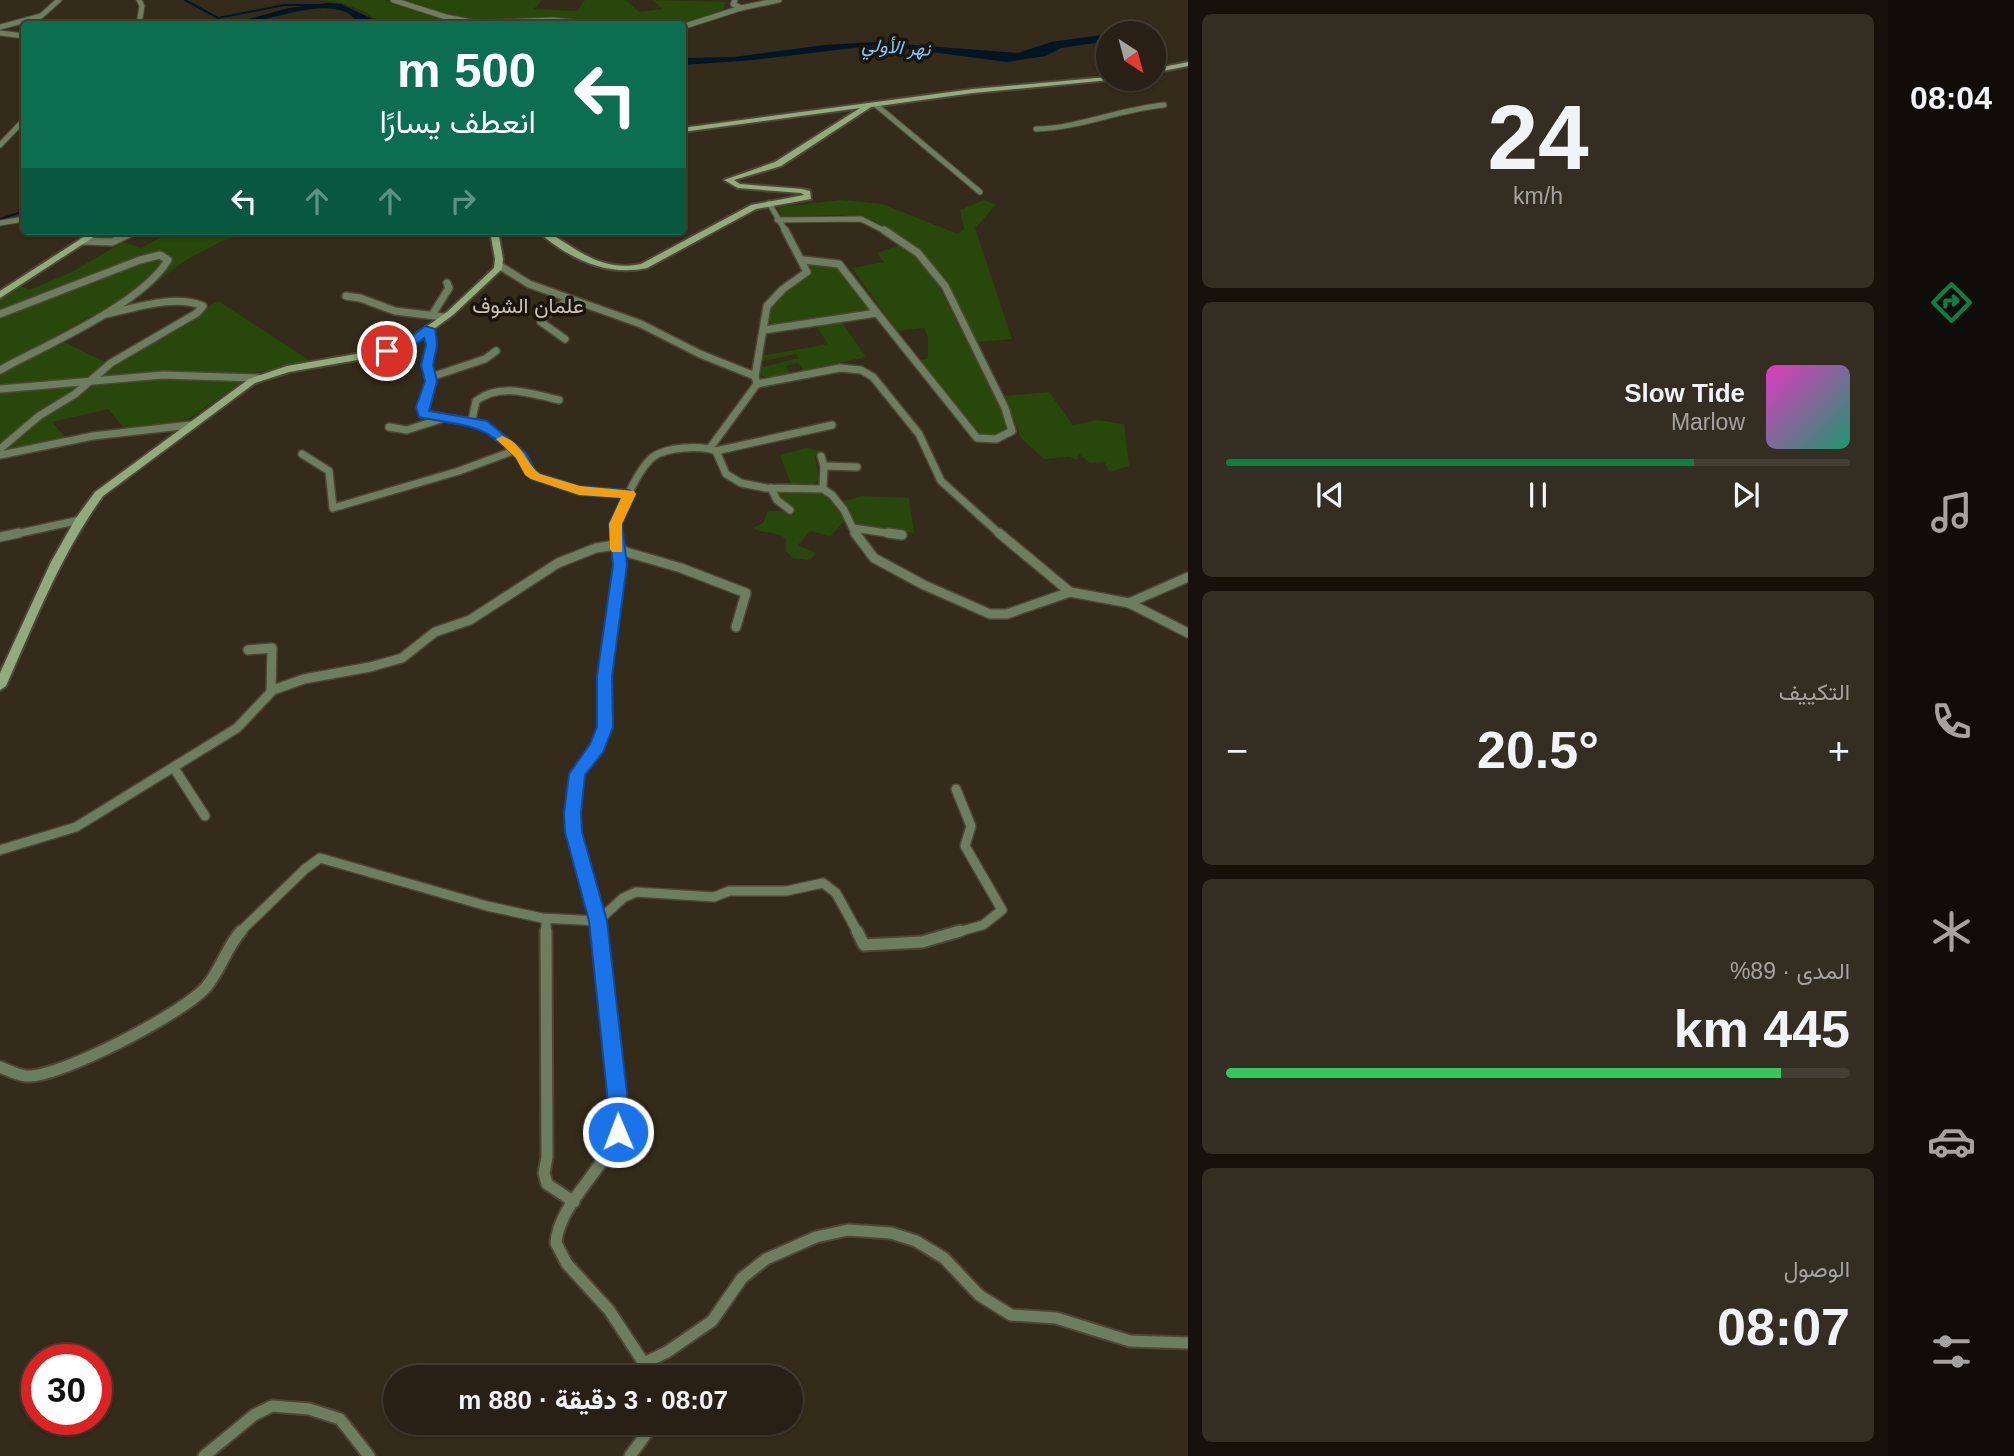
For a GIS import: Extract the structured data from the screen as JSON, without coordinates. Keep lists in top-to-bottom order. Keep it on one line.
{"districts":["علمان الشوف"],"water":["نهر الأولي"],"north":"bottom right","page":{"tabs":"08:04","tile":[["24","km/h"],"التكييف",["المدى · 89%","445 km"],["الوصول","08:07"]],"turn":["500 m","انعطف يسارًا"],"song":["Slow Tide","Marlow"],"heat":["−","20.5°","+"],"limit":"30","trip":"08:07 · 3 دقيقة · 880 m"}}
